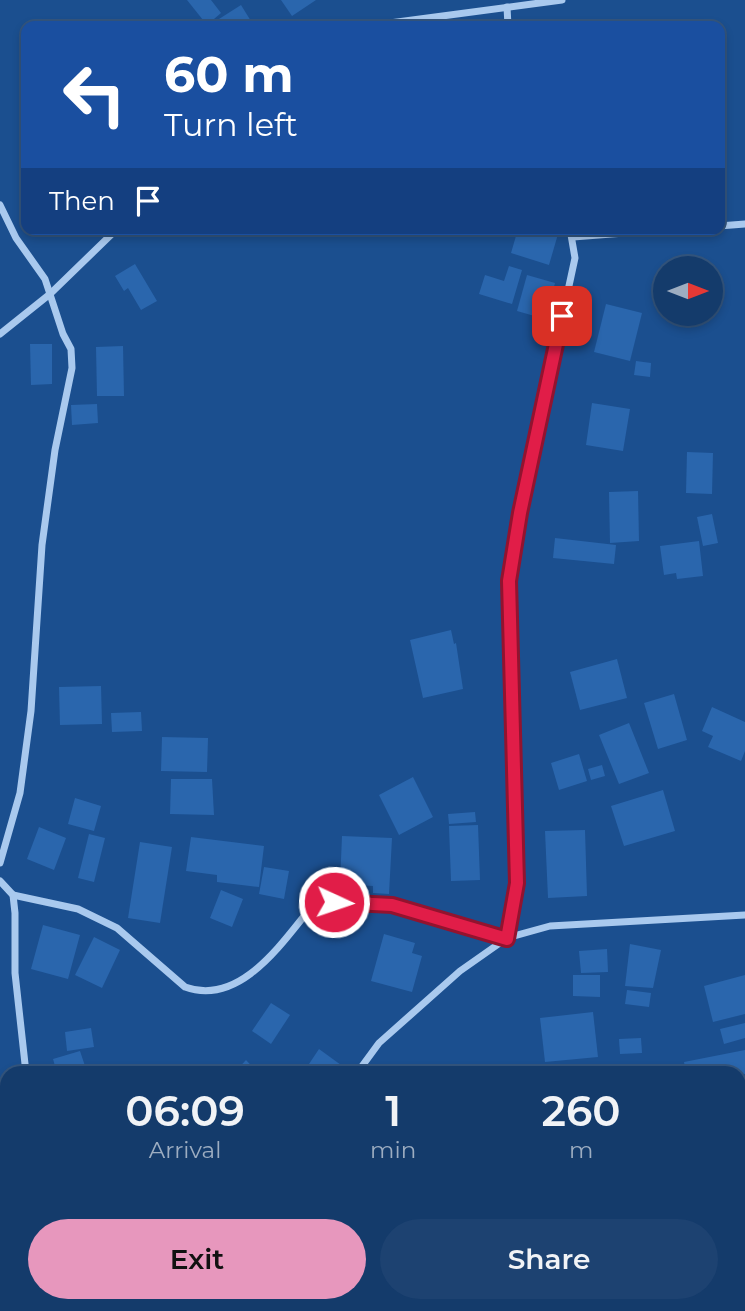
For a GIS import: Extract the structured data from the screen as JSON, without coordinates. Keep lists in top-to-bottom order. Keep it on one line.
{"north":"right","page":{"turn":["60 m","Turn left"],"then":"Then","eta":["06:09","Arrival","1","min","260","m"],"buttons":["Exit","Share"]}}
